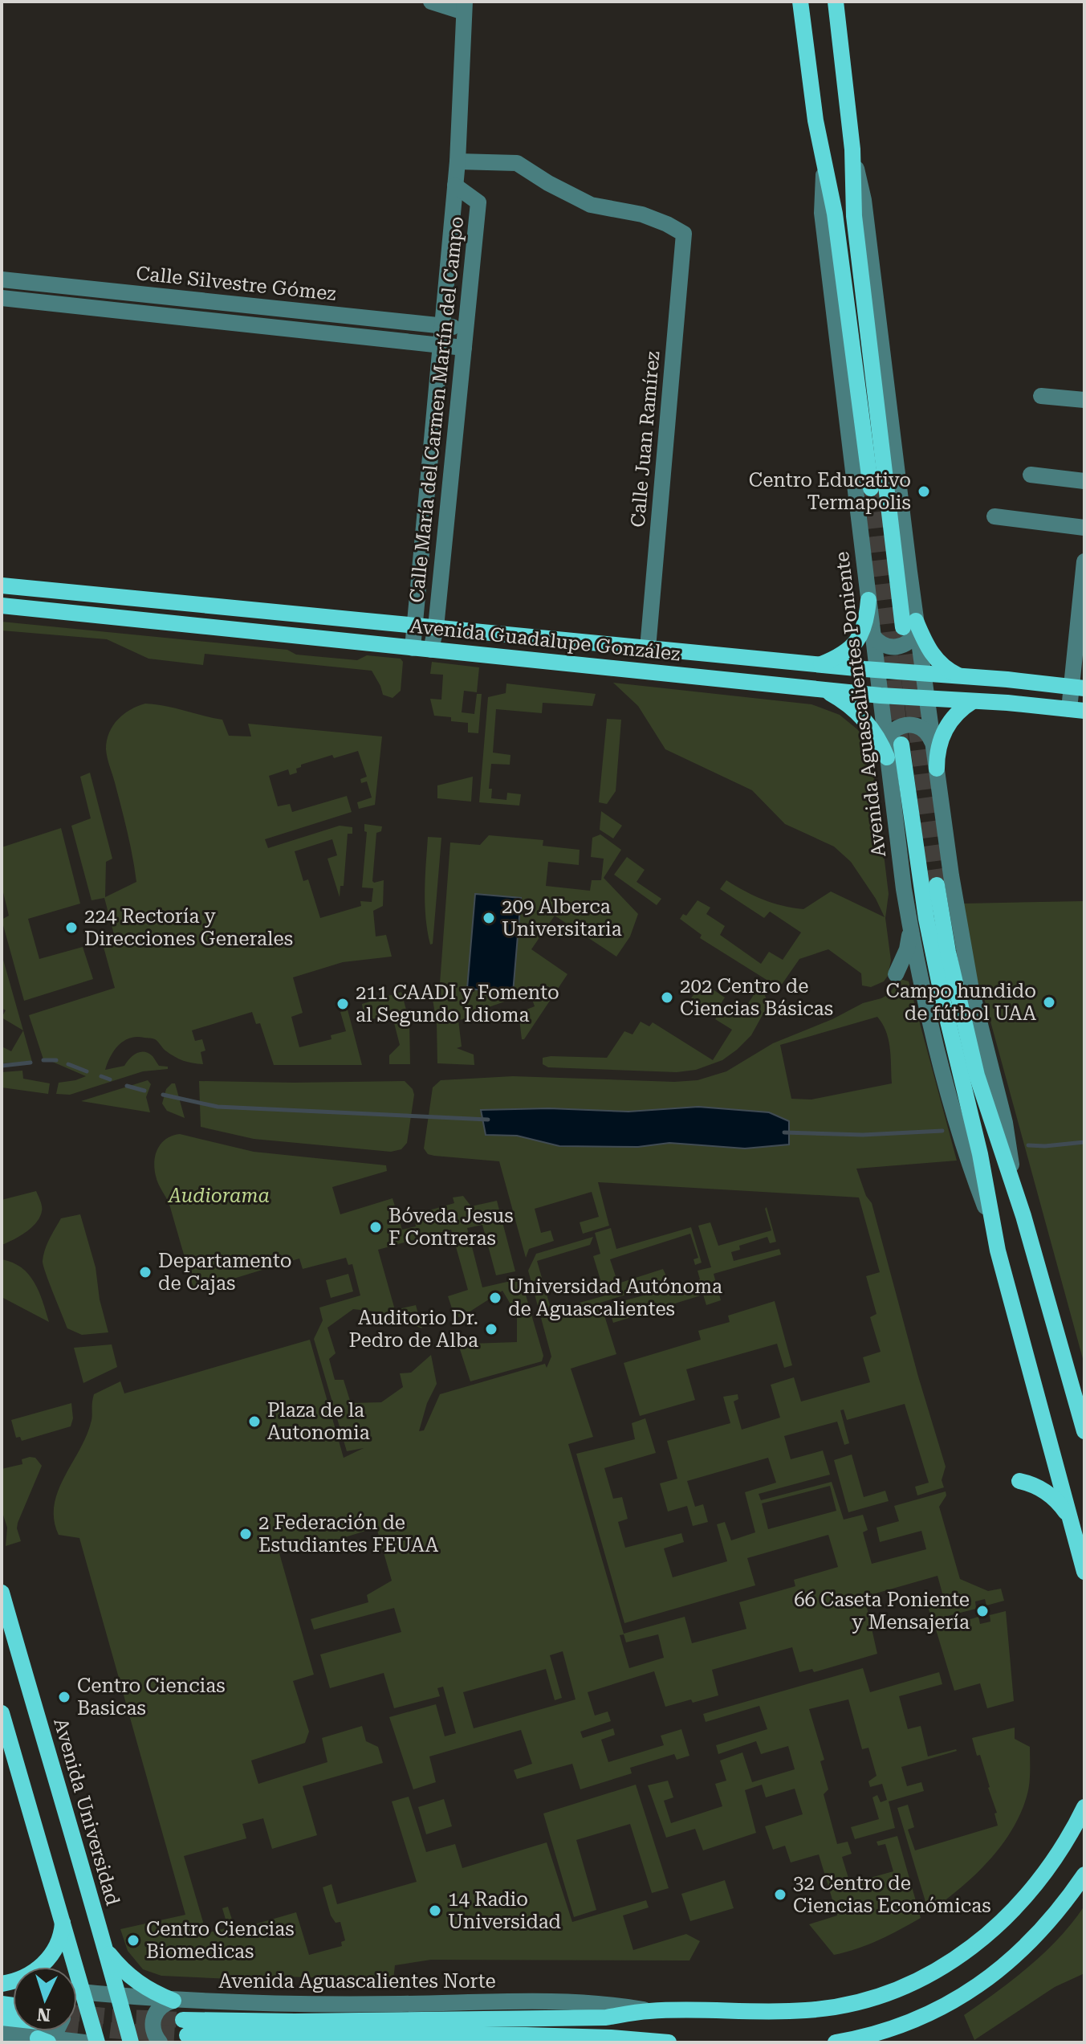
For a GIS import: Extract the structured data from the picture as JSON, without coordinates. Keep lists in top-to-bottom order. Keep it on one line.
{"streets":{"main road":["Avenida Guadalupe González","Avenida Aguascalientes Poniente","Avenida Universidad","Avenida Aguascalientes Norte"],"street":["Calle Silvestre Gómez","Calle María del Carmen Martín del Campo","Calle Juan Ramírez"]},"crossings":[["Calle Silvestre Gómez","Calle María del Carmen Martín del Campo"],["Calle María del Carmen Martín del Campo","Calle Juan Ramírez"],["Calle María del Carmen Martín del Campo","Avenida Guadalupe González"],["Calle Juan Ramírez","Avenida Guadalupe González"],["Avenida Guadalupe González","Avenida Aguascalientes Poniente"],["Avenida Universidad","Avenida Aguascalientes Norte"]],"parks":["Audiorama"],"places":["Centro Educativo Termapolis","209 Alberca Universitaria","224 Rectoría y Direcciones Generales","202 Centro de Ciencias Básicas","Campo hundido de fútbol UAA","211 CAADI y Fomento al Segundo Idioma","Bóveda Jesus F Contreras","Departamento de Cajas","Universidad Autónoma de Aguascalientes","Auditorio Dr. Pedro de Alba","Plaza de la Autonomia","2 Federación de Estudiantes FEUAA","66 Caseta Poniente y Mensajería","Centro Ciencias Basicas","32 Centro de Ciencias Económicas","14 Radio Universidad","Centro Ciencias Biomedicas"],"north":"bottom"}
